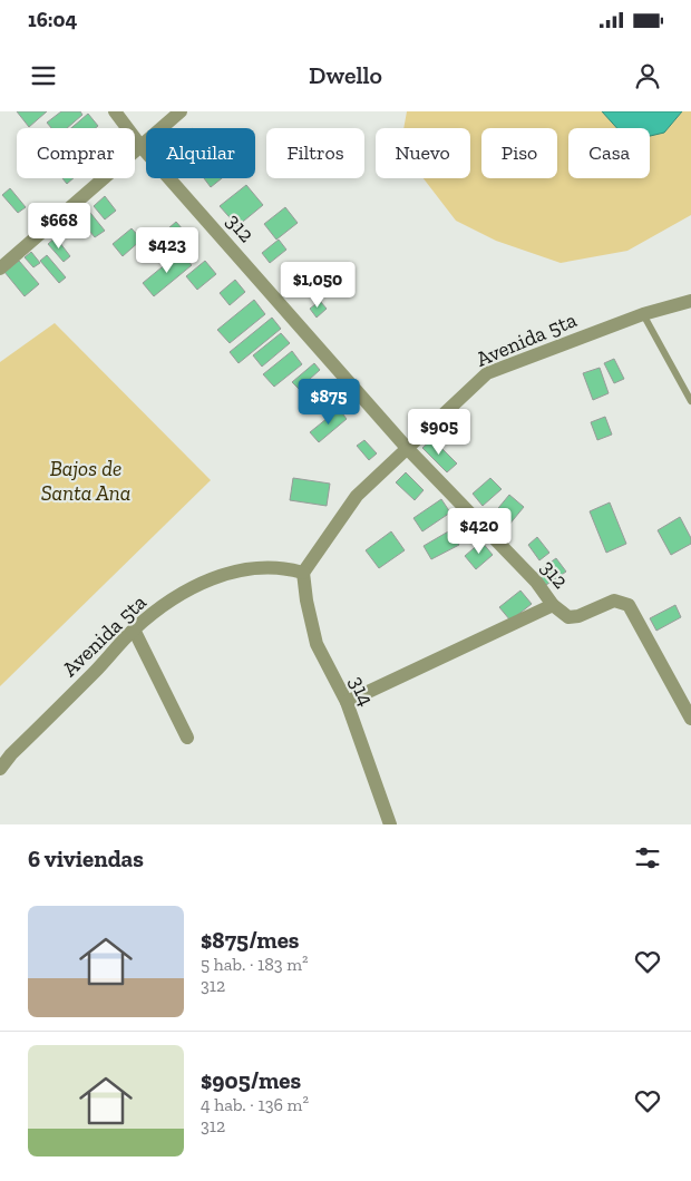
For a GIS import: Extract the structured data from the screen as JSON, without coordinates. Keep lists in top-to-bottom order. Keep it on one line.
{"streets":{"street":["312","Avenida 5ta","314"]},"crossings":[["312","Avenida 5ta"],["Avenida 5ta","314"]],"parks":["Bajos de Santa Ana"],"page":{"status":"16:04","header":"Dwello","chip":["Comprar","Alquilar","Filtros","Nuevo","Piso","Casa"],"price":["$668","$423","$1,050","$875","$905","$420"],"heading":"6 viviendas","list":[{"name":"$875/mes","note":"5 hab. · 183 m² · 312"},{"name":"$905/mes","note":"4 hab. · 136 m² · 312"}]}}
